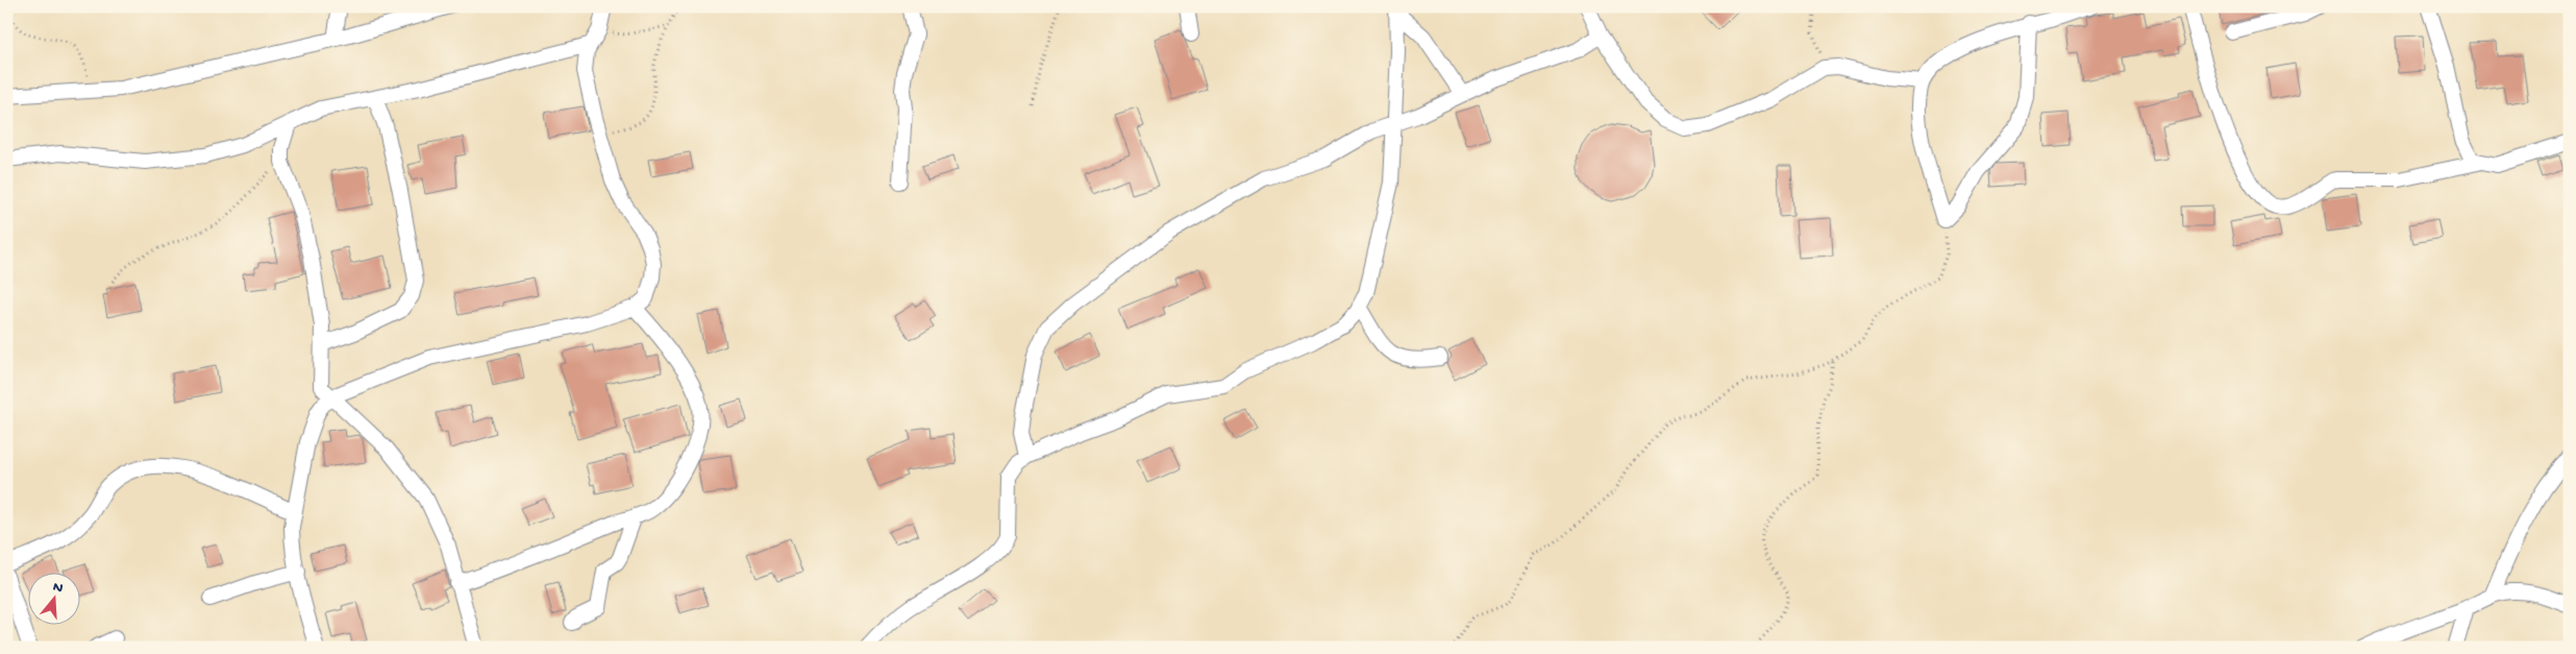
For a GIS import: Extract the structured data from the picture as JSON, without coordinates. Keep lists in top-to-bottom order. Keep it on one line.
{"north":"top"}
